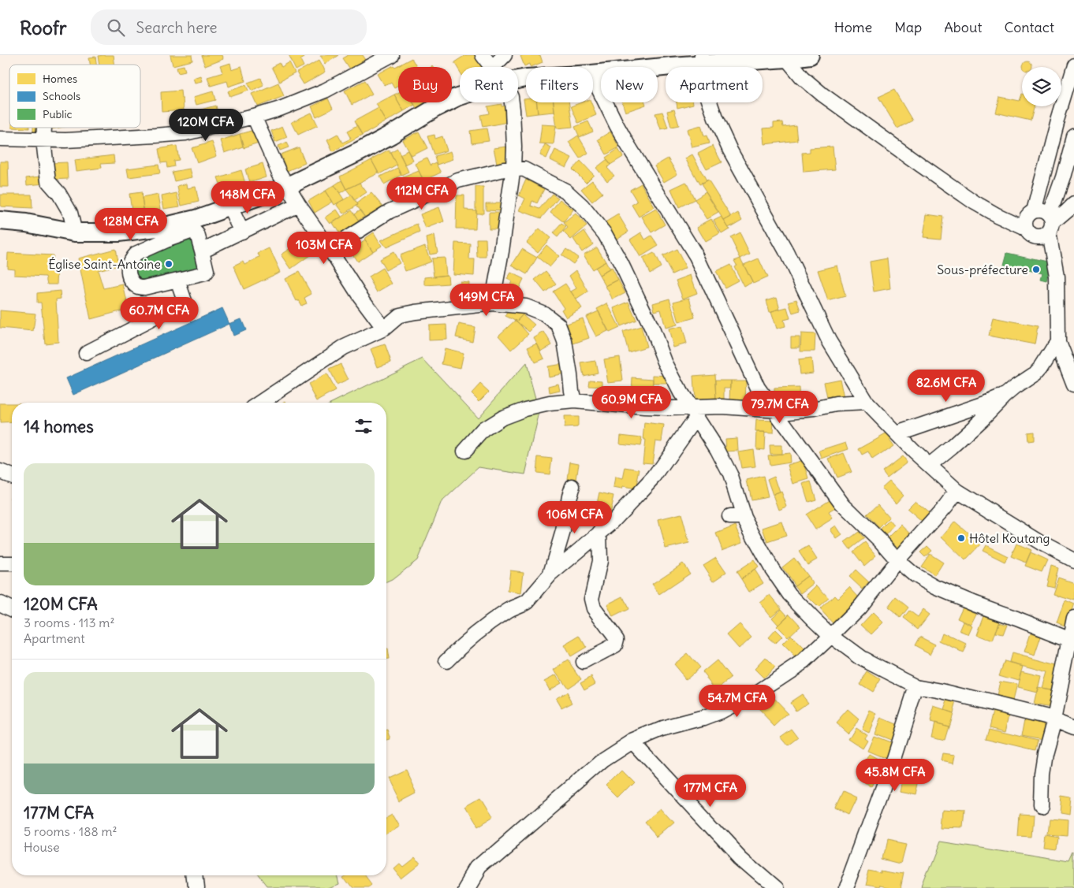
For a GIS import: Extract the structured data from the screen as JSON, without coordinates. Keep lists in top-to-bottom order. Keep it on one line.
{"places":["Église Saint-Antoine","Sous-préfecture","Hôtel Koutang"],"legend":["Homes","Schools","Public"],"page":{"header":"Roofr","search":"Search here","nav":["Home","Map","About","Contact"],"chip":["Buy","Rent","Filters","New","Apartment"],"price":["120M CFA","112M CFA","148M CFA","128M CFA","103M CFA","149M CFA","60.7M CFA","82.6M CFA","60.9M CFA","79.7M CFA","106M CFA","54.7M CFA","45.8M CFA","177M CFA"],"heading":"14 homes","list":[{"name":"120M CFA","note":"3 rooms · 113 m² · Apartment"},{"name":"177M CFA","note":"5 rooms · 188 m² · House"}]}}
